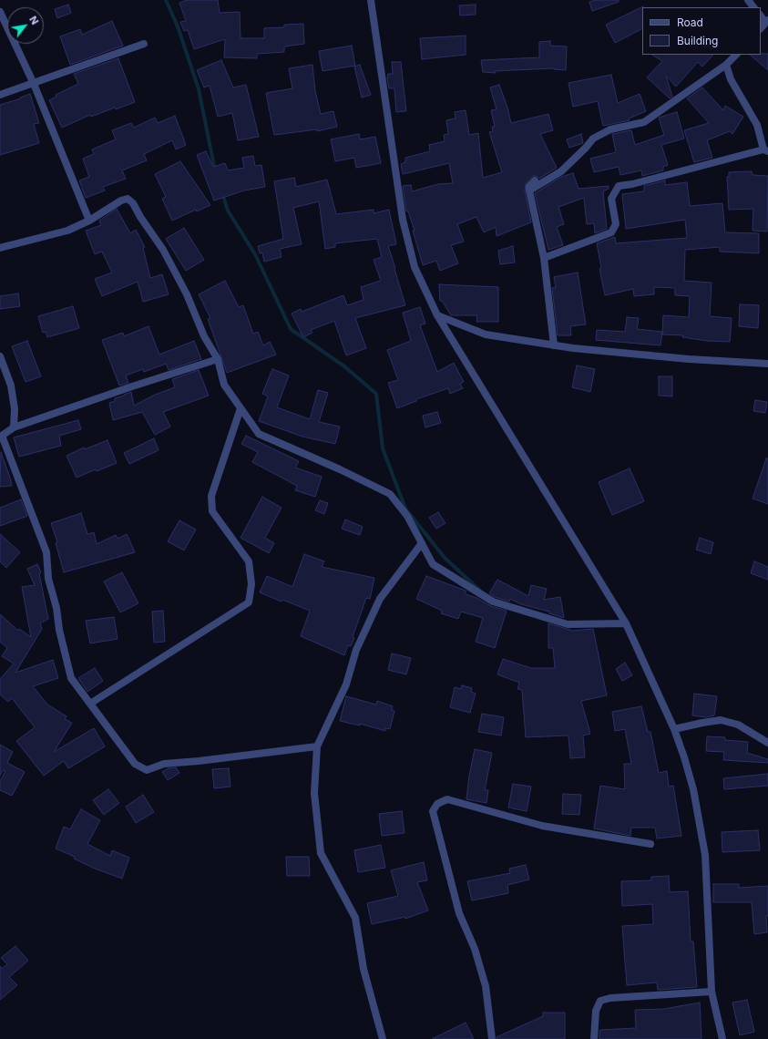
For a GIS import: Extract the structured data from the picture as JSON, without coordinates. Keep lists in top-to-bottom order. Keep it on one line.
{"legend":["Road","Building"],"north":"top right"}
